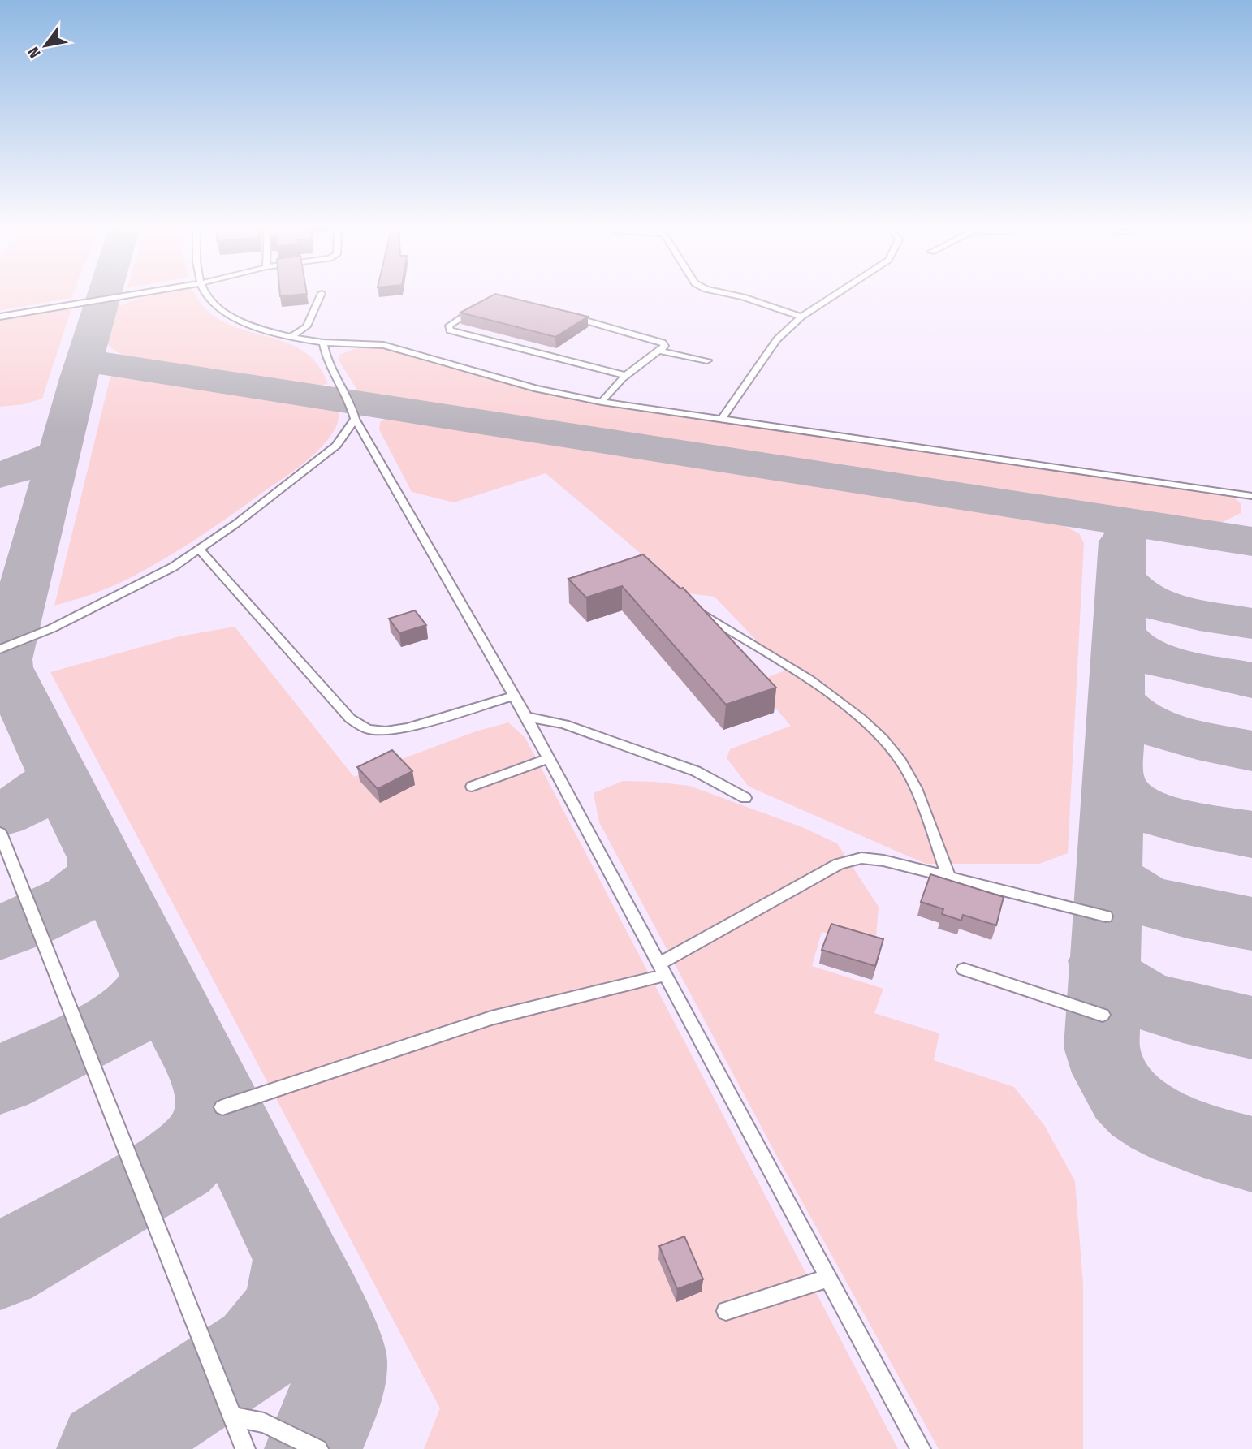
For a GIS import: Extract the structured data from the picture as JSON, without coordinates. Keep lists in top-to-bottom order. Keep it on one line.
{"north":"bottom left"}
